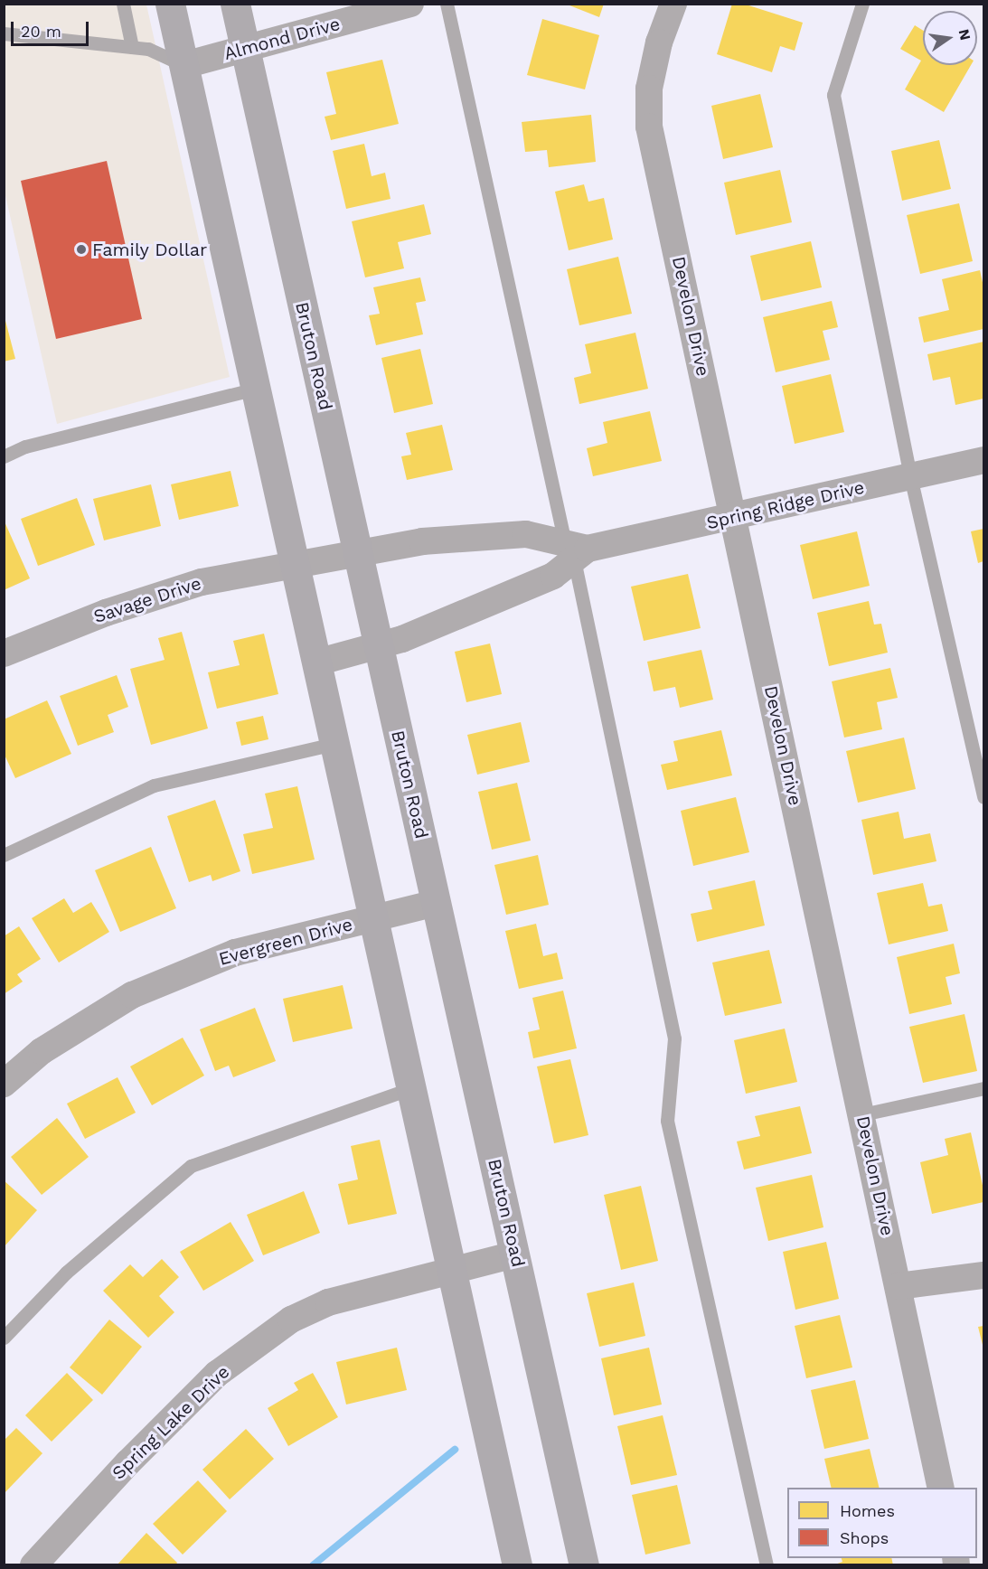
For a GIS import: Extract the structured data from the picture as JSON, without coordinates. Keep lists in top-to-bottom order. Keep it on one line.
{"streets":{"main road":["Bruton Road"],"street":["Almond Drive","Develon Drive","Spring Ridge Drive","Savage Drive","Evergreen Drive","Spring Lake Drive"]},"crossings":[["Almond Drive","Bruton Road"],["Develon Drive","Spring Ridge Drive"],["Bruton Road","Spring Ridge Drive"],["Bruton Road","Evergreen Drive"],["Bruton Road","Spring Lake Drive"],["Spring Ridge Drive","Savage Drive"]],"places":["Family Dollar"],"legend":["Homes","Shops"],"scale_bar":"20 m","north":"right"}
